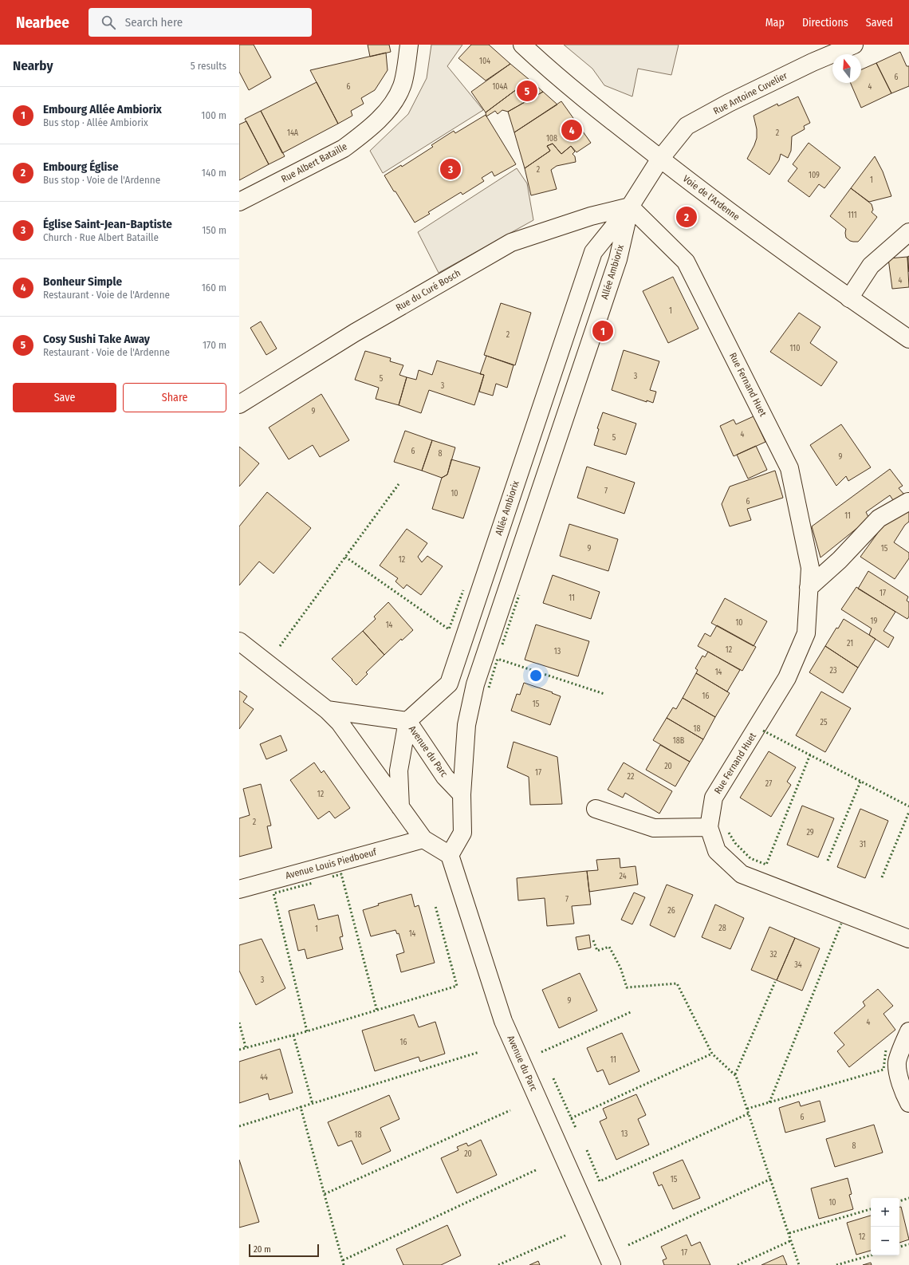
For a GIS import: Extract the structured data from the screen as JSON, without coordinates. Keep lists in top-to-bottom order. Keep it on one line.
{"streets":{"street":["Rue Antoine Cuvelier","Rue Albert Bataille","Voie de l'Ardenne","Allée Ambiorix","Rue du Curé Bosch","Rue Fernand Huet","Avenue du Parc","Avenue Louis Piedboeuf"]},"crossings":[["Rue Antoine Cuvelier","Voie de l'Ardenne"],["Rue Antoine Cuvelier","Allée Ambiorix"],["Voie de l'Ardenne","Allée Ambiorix"],["Allée Ambiorix","Rue du Curé Bosch"],["Allée Ambiorix","Rue Fernand Huet"],["Allée Ambiorix","Avenue du Parc"],["Rue du Curé Bosch","Rue Fernand Huet"]],"house_numbers":["104","6","6","104A","4","14A","2","108","2","109","1","111","4","1","2","110","3","5","3","9","4","5","6","8","9","7","10","6","11","9","15","12","17","11","19","10","14","21","12","13","23","14","16","15","25","18","18B","20","17","22","27","12","2","29","31","24","7","26","28","1","14","32","34","3","9","4","16","11","44","6","13","18","8","20","15","10","12","17"],"scale_bar":"20 m","north":"top","page":{"header":"Nearbee","search":"Search here","nav":["Map","Directions","Saved"],"heading":["Nearby","5 results"],"pins":["5","4","3","2","1"],"list":[{"mark":"1","name":"Embourg Allée Ambiorix","note":"Bus stop · Allée Ambiorix","value":"100 m"},{"mark":"2","name":"Embourg Église","note":"Bus stop · Voie de l'Ardenne","value":"140 m"},{"mark":"3","name":"Église Saint-Jean-Baptiste","note":"Church · Rue Albert Bataille","value":"150 m"},{"mark":"4","name":"Bonheur Simple","note":"Restaurant · Voie de l'Ardenne","value":"160 m"},{"mark":"5","name":"Cosy Sushi Take Away","note":"Restaurant · Voie de l'Ardenne","value":"170 m"}],"buttons":["Save","Share"],"map_buttons":["+","−"],"scale":"20 m"}}
